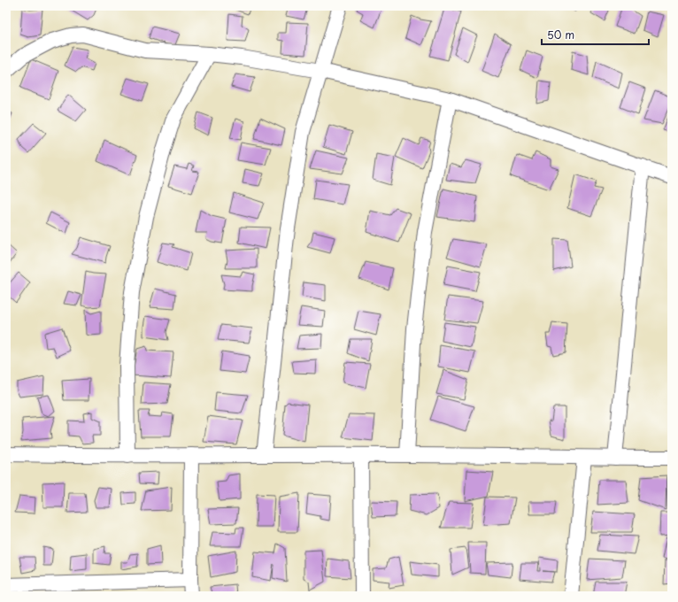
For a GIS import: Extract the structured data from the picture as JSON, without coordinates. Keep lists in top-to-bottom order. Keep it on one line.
{"scale_bar":"50 m"}
